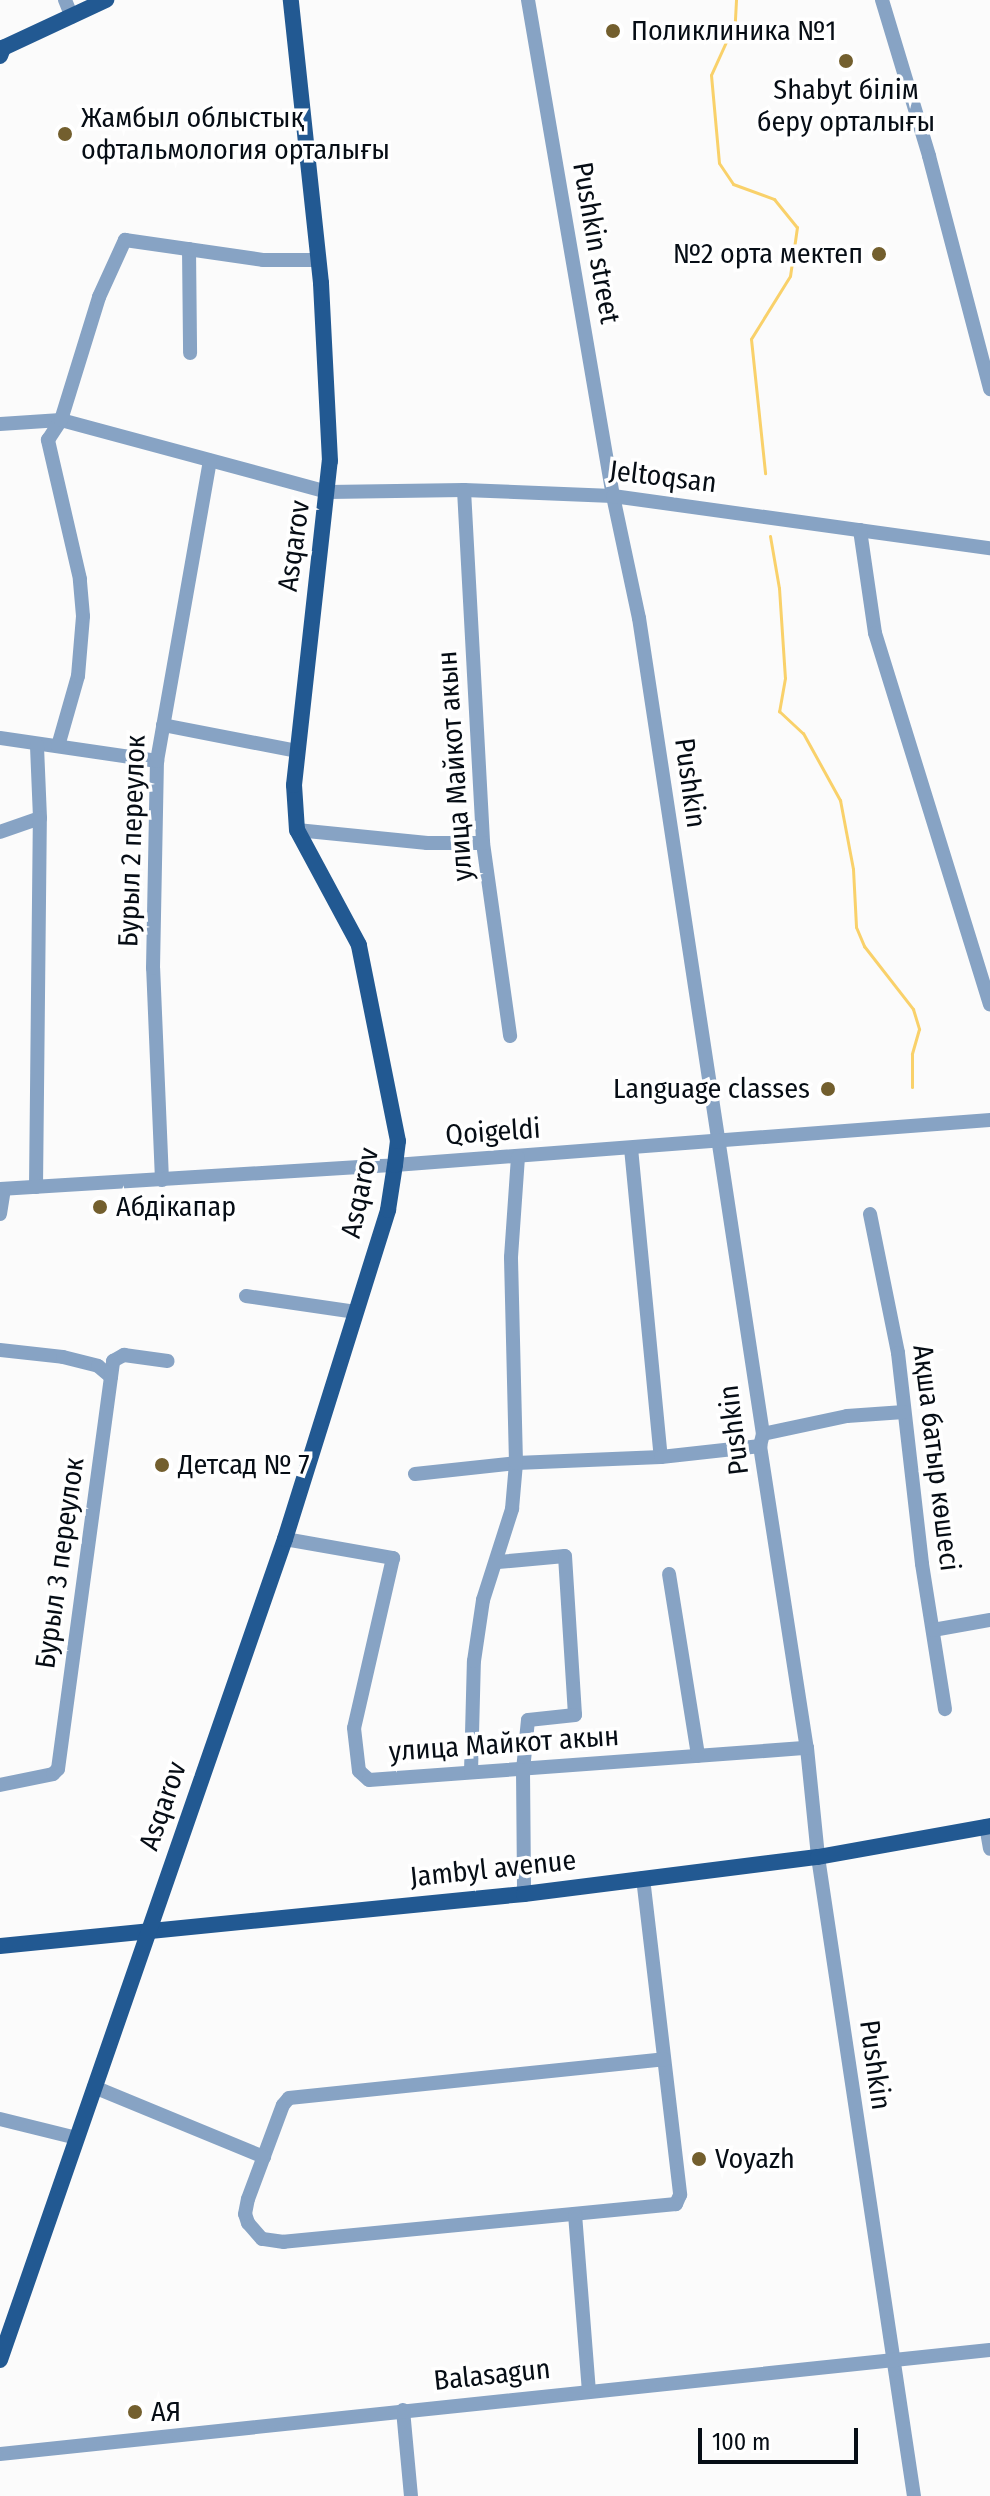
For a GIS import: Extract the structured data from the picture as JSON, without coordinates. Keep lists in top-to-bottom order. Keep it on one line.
{"streets":{"main road":["Asqarov","Jambyl avenue"],"street":["Pushkin street","Jeltoqsan","улица Майкот акын","Pushkin","Бурыл 2 переулок","Qoigeldi","Ақша батыр көшесі","Бурыл 3 переулок","Balasagun"]},"crossings":[["Pushkin street","Jeltoqsan"],["Pushkin street","Pushkin"],["Jeltoqsan","Asqarov"],["Jeltoqsan","улица Майкот акын"],["Jeltoqsan","Pushkin"],["Jeltoqsan","Бурыл 2 переулок"],["Asqarov","улица Майкот акын"],["Asqarov","Qoigeldi"],["Asqarov","Jambyl avenue"],["улица Майкот акын","Pushkin"],["Pushkin","Qoigeldi"],["Pushkin","Jambyl avenue"],["Pushkin","Balasagun"],["Бурыл 2 переулок","Qoigeldi"]],"places":["Поликлиника №1","Shabyt білім беру орталығы","Жамбыл облыстық офтальмология орталығы","№2 орта мектеп","Language classes","Абдiкапар","Детсад № 7","Voyazh","АЯ"],"scale_bar":"100 m"}
